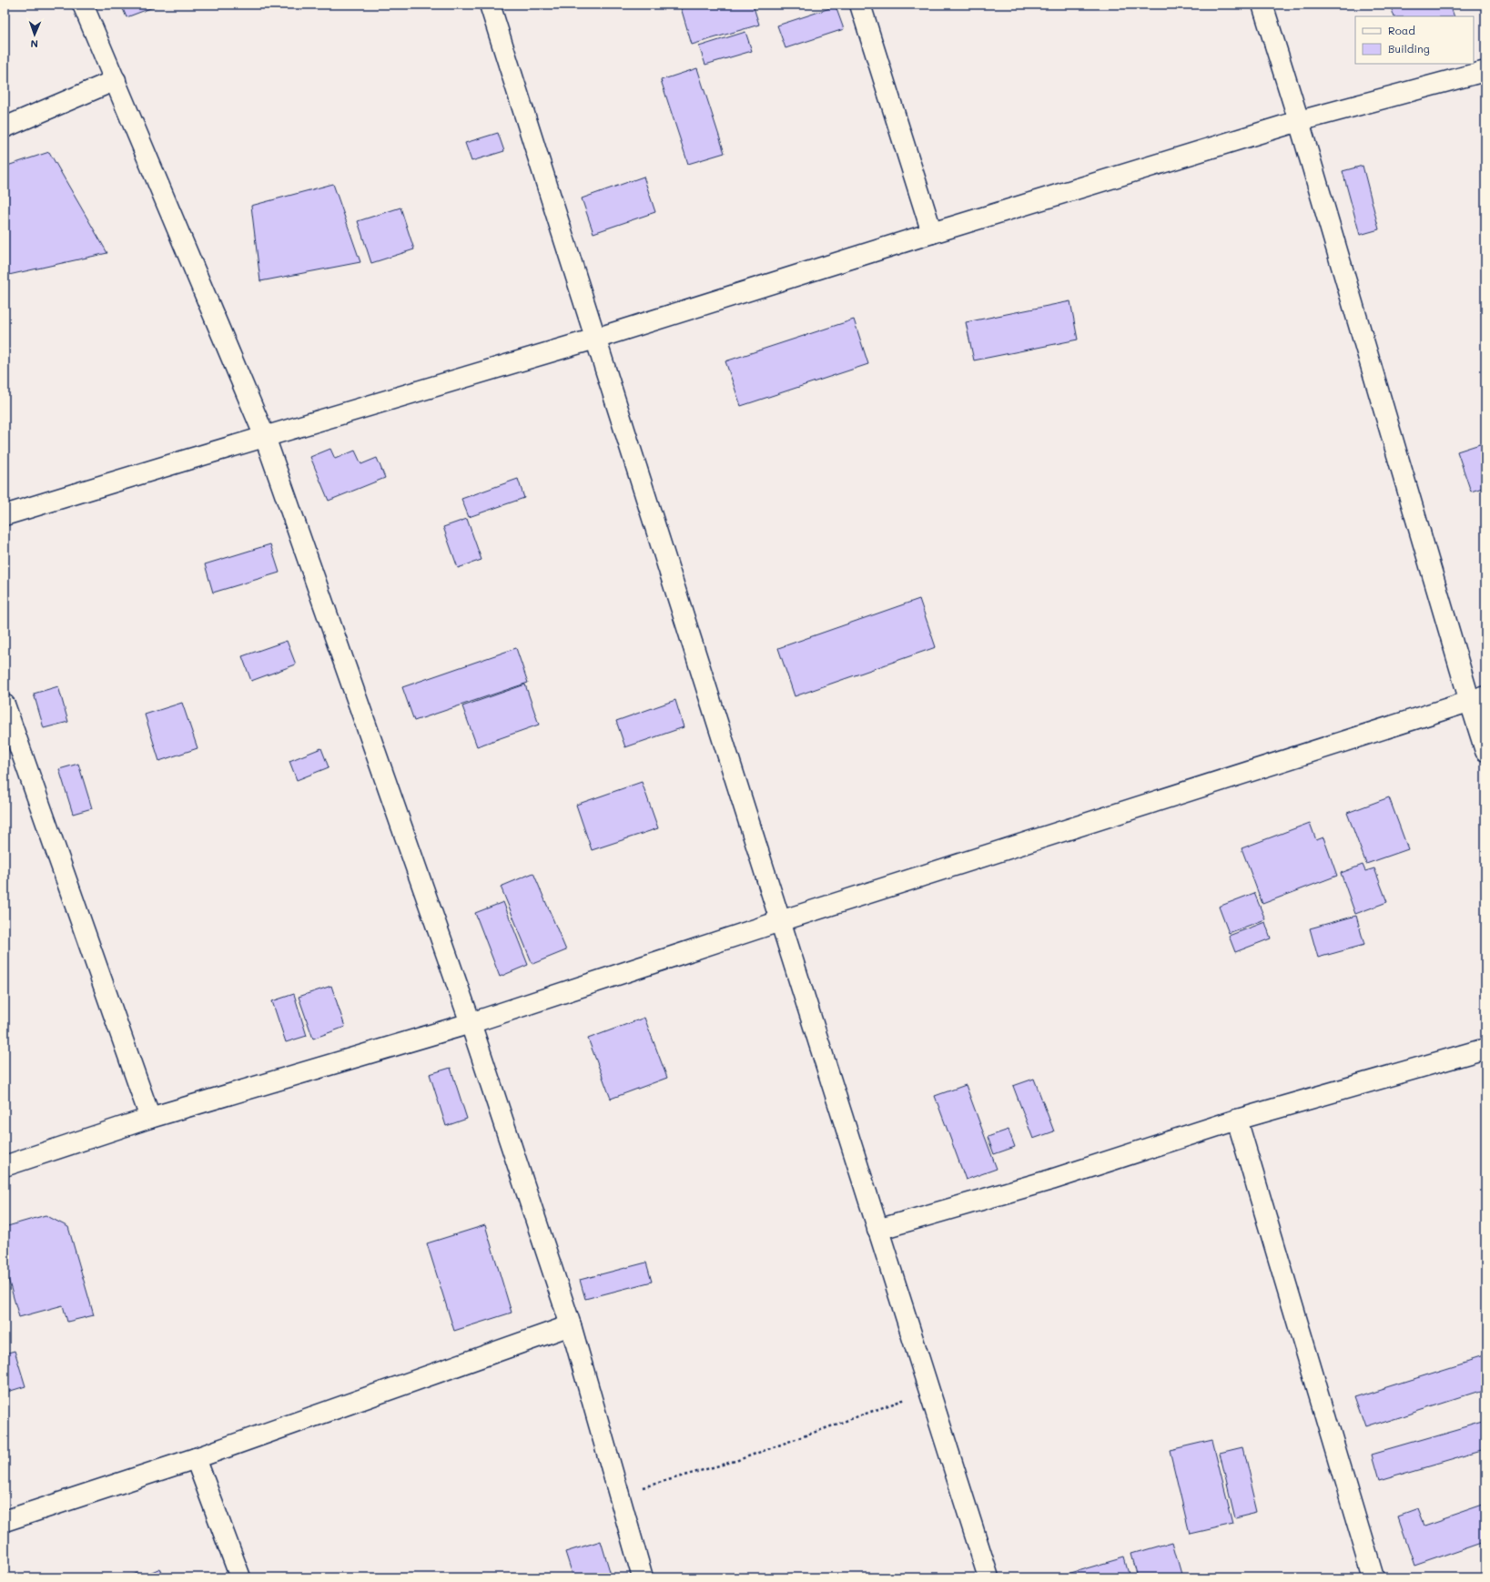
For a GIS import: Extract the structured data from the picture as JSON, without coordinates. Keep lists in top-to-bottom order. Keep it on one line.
{"legend":["Road","Building"],"north":"bottom"}
